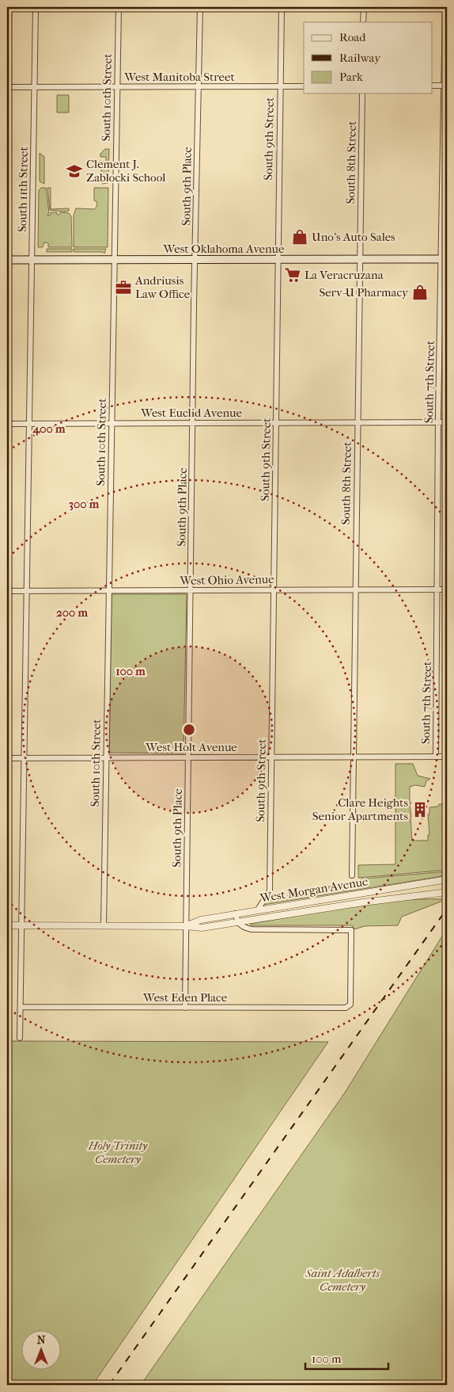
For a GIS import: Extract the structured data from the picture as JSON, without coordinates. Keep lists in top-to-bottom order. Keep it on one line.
{"streets":{"main road":["West Oklahoma Avenue"],"street":["West Manitoba Street","South 10th Street","South 9th Street","South 8th Street","South 9th Place","South 11th Street","South 7th Street","West Euclid Avenue","West Ohio Avenue","West Holt Avenue","West Morgan Avenue","West Eden Place"]},"crossings":[["West Manitoba Street","South 10th Street"],["West Manitoba Street","South 9th Street"],["West Manitoba Street","South 9th Place"],["West Manitoba Street","South 11th Street"],["South 10th Street","West Oklahoma Avenue"],["South 10th Street","West Euclid Avenue"],["South 10th Street","West Ohio Avenue"],["South 10th Street","West Holt Avenue"],["South 10th Street","West Morgan Avenue"],["South 9th Street","West Oklahoma Avenue"],["South 9th Street","West Euclid Avenue"],["South 9th Street","West Ohio Avenue"],["South 9th Street","West Holt Avenue"],["South 9th Street","West Morgan Avenue"],["South 8th Street","West Oklahoma Avenue"],["South 8th Street","West Euclid Avenue"],["South 8th Street","West Ohio Avenue"],["South 8th Street","West Holt Avenue"],["South 9th Place","West Oklahoma Avenue"],["South 9th Place","West Euclid Avenue"],["South 9th Place","West Ohio Avenue"],["South 9th Place","West Holt Avenue"],["South 9th Place","West Morgan Avenue"],["South 9th Place","West Eden Place"],["South 11th Street","West Oklahoma Avenue"],["South 11th Street","West Euclid Avenue"],["South 11th Street","West Ohio Avenue"],["South 11th Street","West Holt Avenue"],["South 11th Street","West Morgan Avenue"],["South 11th Street","West Eden Place"],["West Oklahoma Avenue","South 7th Street"],["South 7th Street","West Euclid Avenue"],["South 7th Street","West Ohio Avenue"],["South 7th Street","West Holt Avenue"],["West Morgan Avenue","West Eden Place"]],"parks":["Holy Trinity Cemetery","Saint Adalberts Cemetery"],"places":{"school or university":["Clement J. Zablocki School"],"shop":["Uno's Auto Sales","Serv-U Pharmacy"],"supermarket":["La Veracruzana"],"office":["Andriusis Law Office"],"building":["Clare Heights Senior Apartments"]},"legend":["Road","Railway","Park"],"scale_bar":"100 m","north":"top","rings":["400 m","300 m","200 m","100 m"]}
